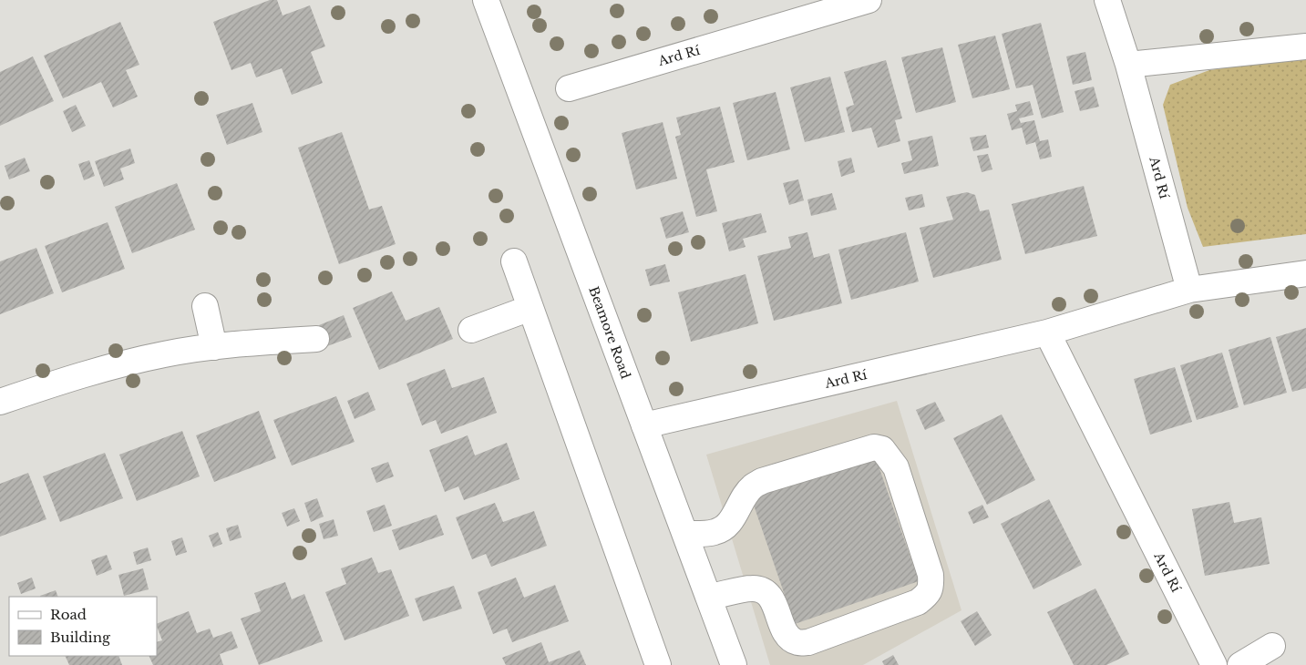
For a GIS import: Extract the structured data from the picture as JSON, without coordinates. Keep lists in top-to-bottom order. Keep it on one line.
{"streets":{"street":["Ard Rí","Beamore Road"]},"crossings":[["Ard Rí","Beamore Road"]],"legend":["Road","Building"]}
